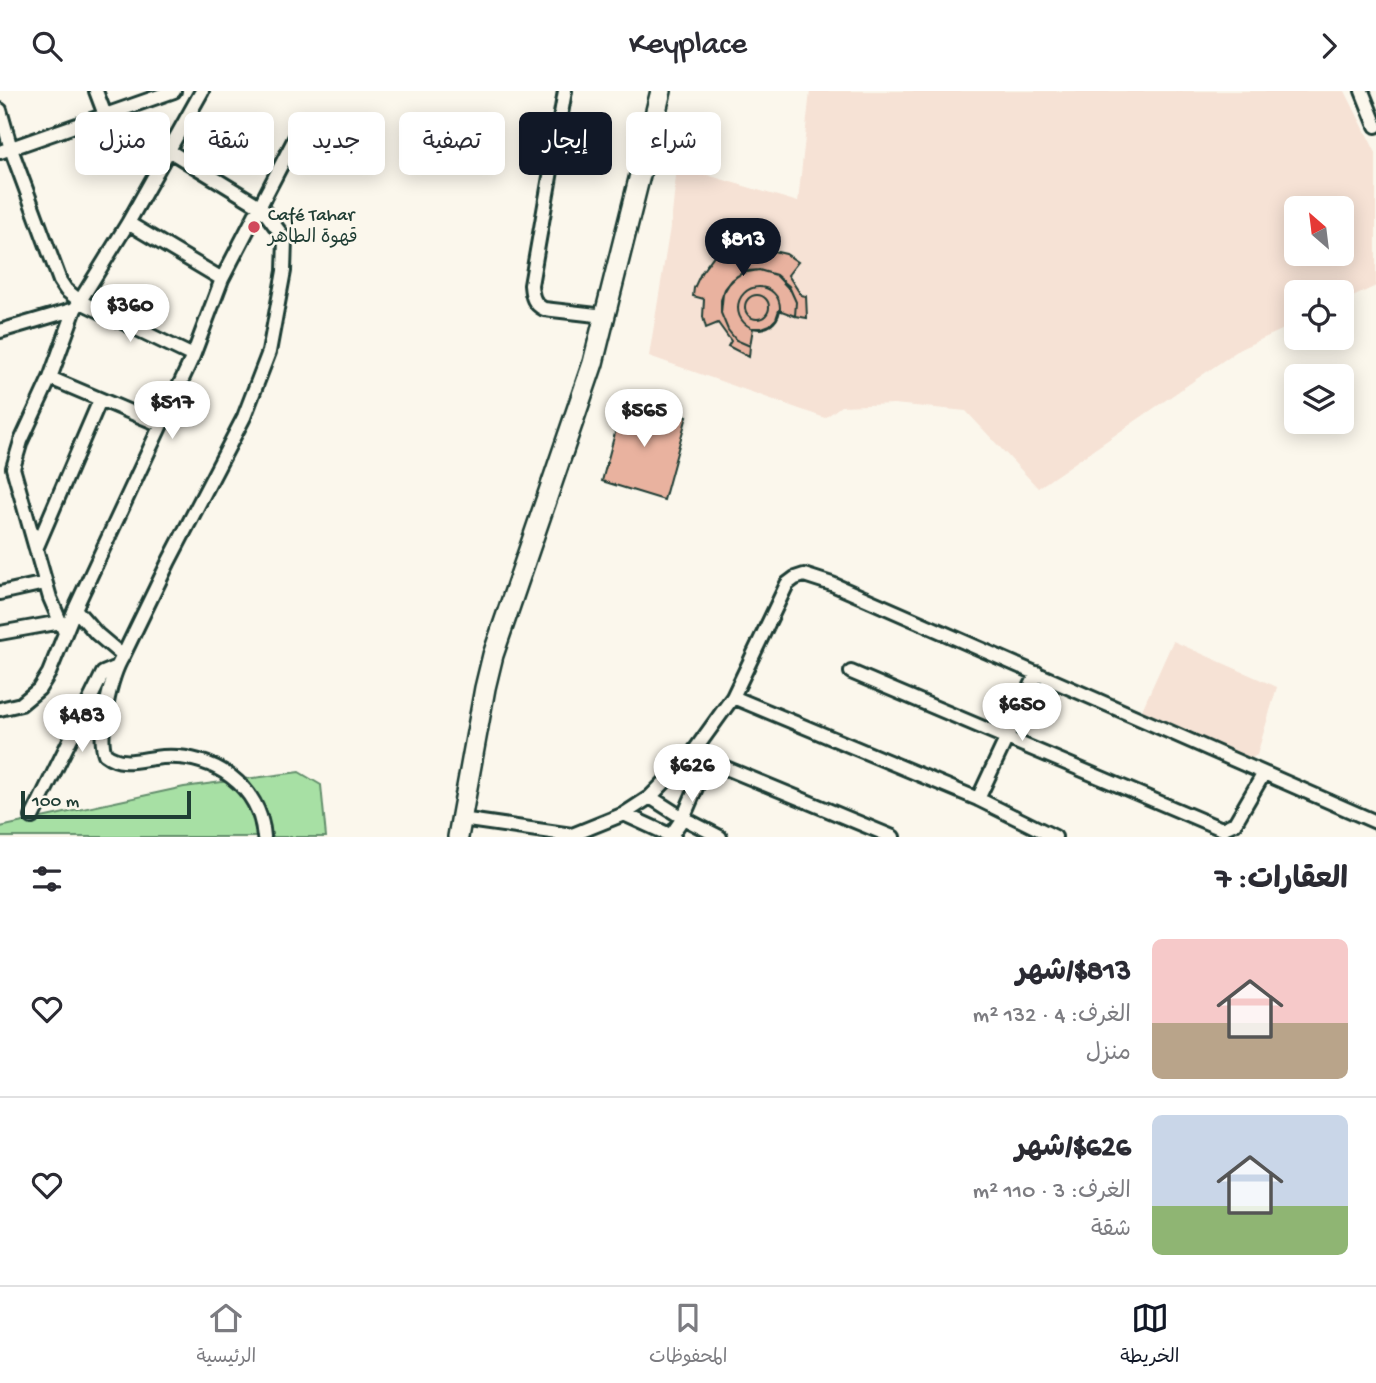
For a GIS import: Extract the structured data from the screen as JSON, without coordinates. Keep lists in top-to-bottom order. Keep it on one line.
{"places":["Café Tahar قهوة الطاهر"],"scale_bar":"100 m","north":"top left","page":{"header":"Keyplace","chip":["شراء","إيجار","تصفية","جديد","شقة","منزل"],"price":["$813","$360","$517","$565","$650","$483","$626"],"scale":"100 m","heading":"العقارات: 7","list":[{"name":"$813/شهر","note":"الغرف: 4 · 132 m² · منزل"},{"name":"$626/شهر","note":"الغرف: 3 · 110 m² · شقة"}],"tabs":["الخريطة","المحفوظات","الرئيسية"]}}
